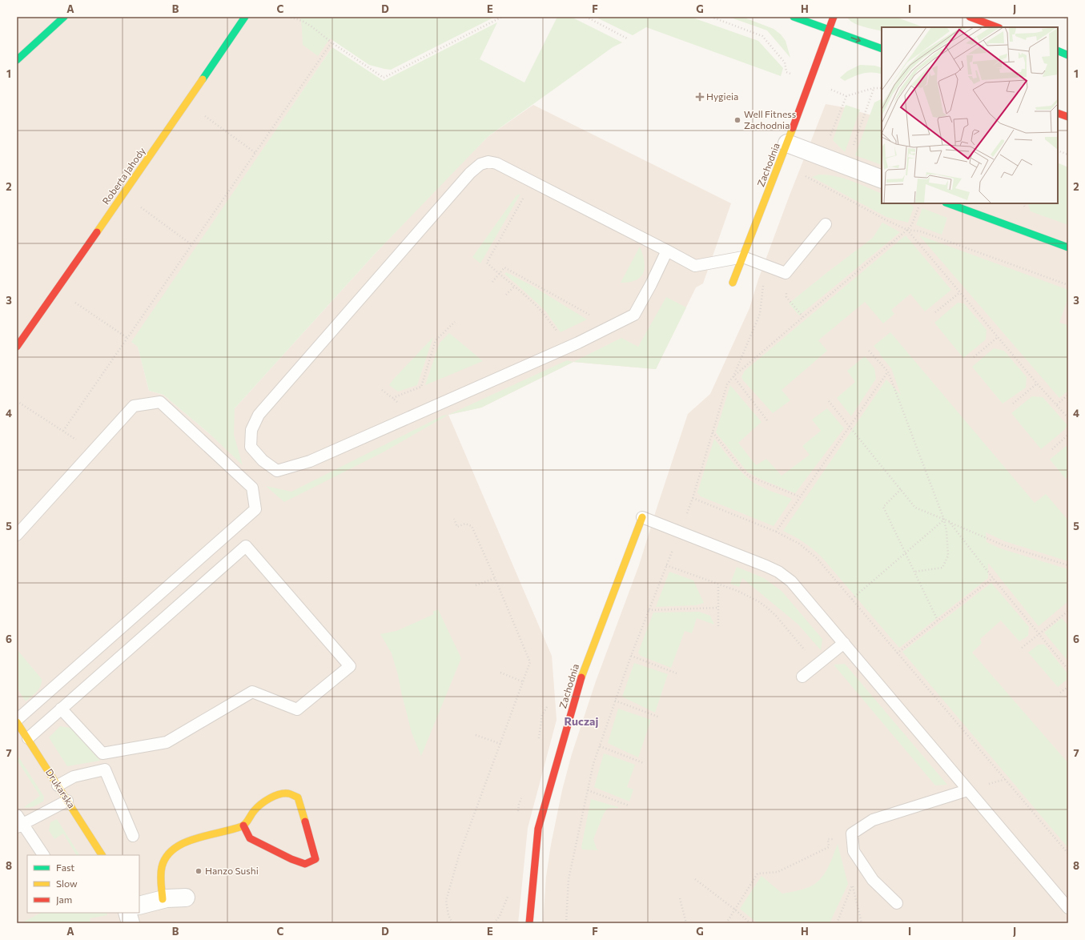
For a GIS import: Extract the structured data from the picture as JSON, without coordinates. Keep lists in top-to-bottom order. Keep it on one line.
{"streets":{"street":["Zachodnia","Roberta Jahody","Drukarska"]},"districts":["Ruczaj"],"places":{"health":["Hygieia"],"other":["Well Fitness Zachodnia","Hanzo Sushi"]},"legend":["Fast","Slow","Jam"],"grid":{"columns":["A","B","C","D","E","F","G","H","I","J"],"rows":["1","2","3","4","5","6","7","8"]}}
